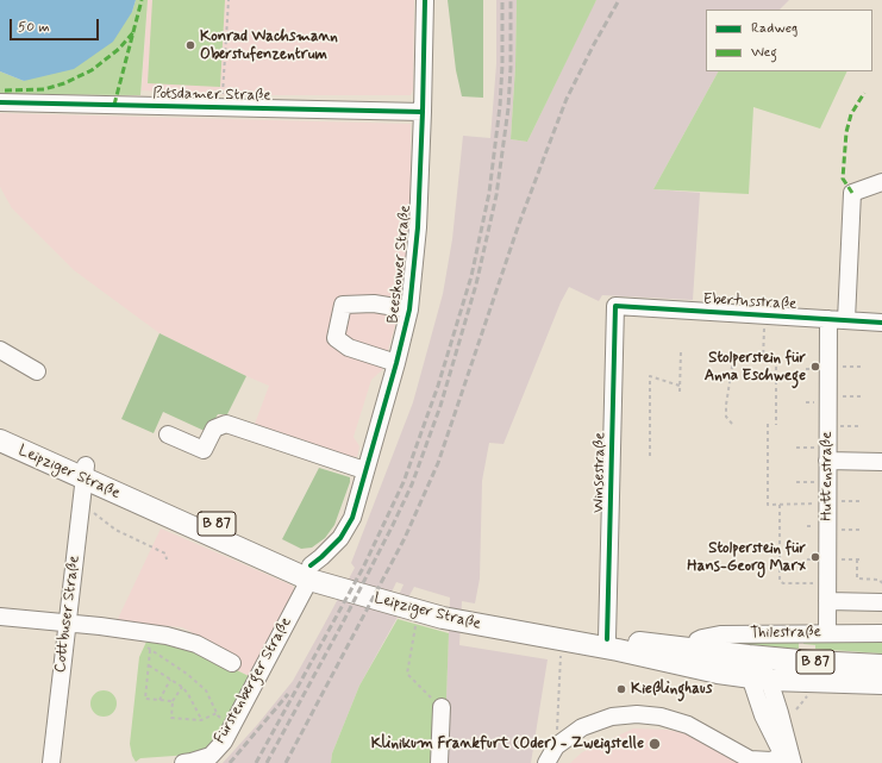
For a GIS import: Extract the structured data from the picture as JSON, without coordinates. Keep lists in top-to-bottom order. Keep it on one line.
{"streets":{"main road":["Leipziger Straße","B 87"],"street":["Potsdamer Straße","Beeskower Straße","Ebertusstraße","Winsestraße","Huttenstraße","Cottbuser Straße","Thilestraße","Fürstenberger Straße"]},"crossings":[["Potsdamer Straße","Beeskower Straße"],["Beeskower Straße","Leipziger Straße"],["Beeskower Straße","Fürstenberger Straße"],["Ebertusstraße","Winsestraße"],["Ebertusstraße","Huttenstraße"],["Leipziger Straße","Winsestraße"],["Leipziger Straße","Cottbuser Straße"],["Leipziger Straße","Thilestraße"],["Leipziger Straße","Fürstenberger Straße"],["Huttenstraße","Thilestraße"]],"places":["Konrad Wachsmann Oberstufenzentrum","Stolperstein für Anna Eschwege","Stolperstein für Hans-Georg Marx","Kießlinghaus","Klinikum Frankfurt (Oder) - Zweigstelle"],"legend":["Radweg","Weg"],"scale_bar":"50 m"}
